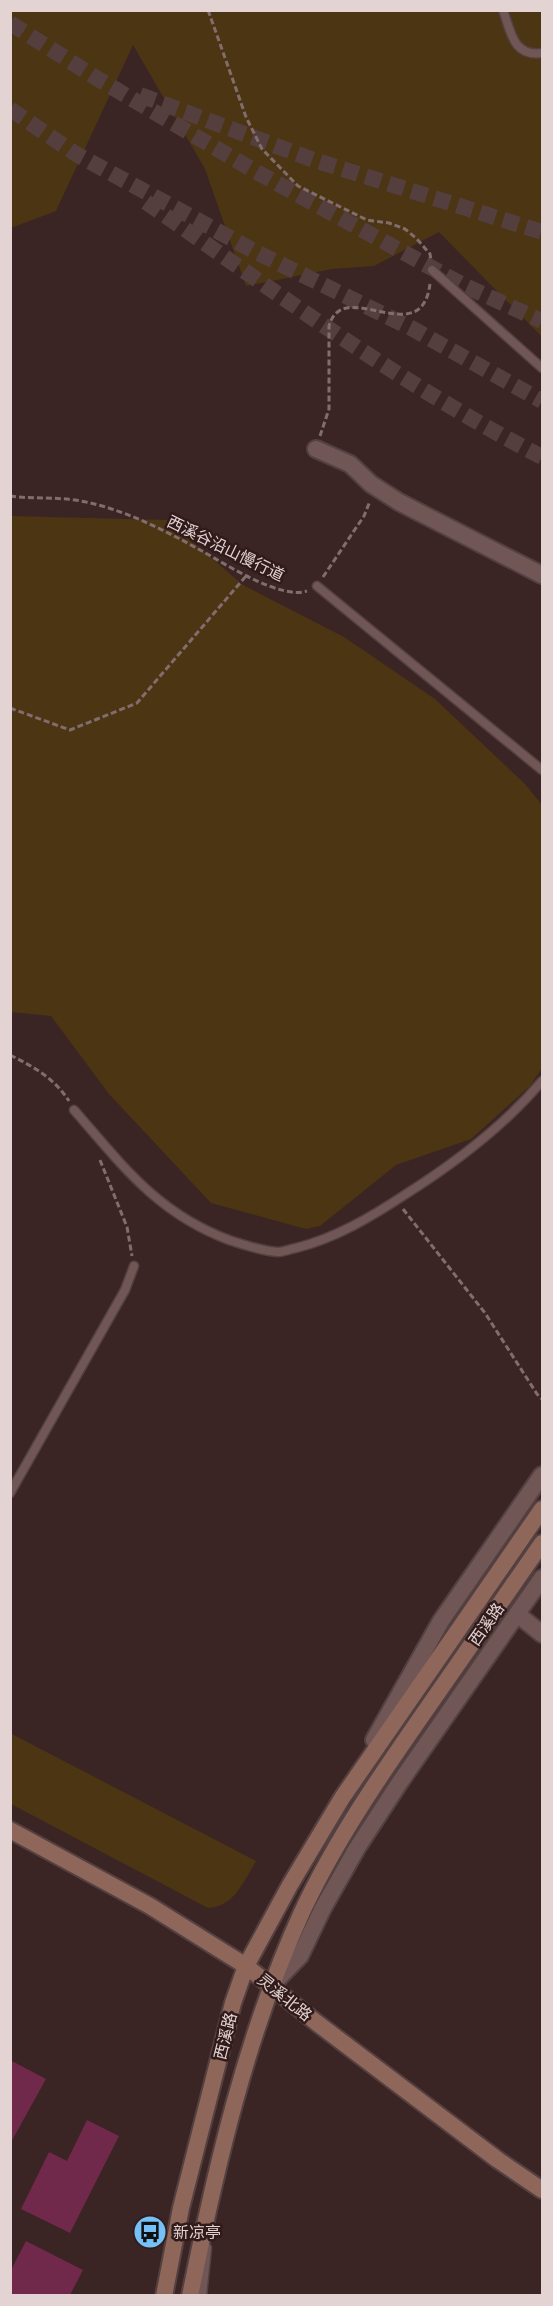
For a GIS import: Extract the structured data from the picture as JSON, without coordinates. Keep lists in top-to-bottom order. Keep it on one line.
{"streets":{"main road":["西溪路","灵溪北路"],"path":["西溪谷沿山慢行道"]},"crossings":[["西溪路","灵溪北路"]],"places":{"bus stop":["新凉亭"]}}
